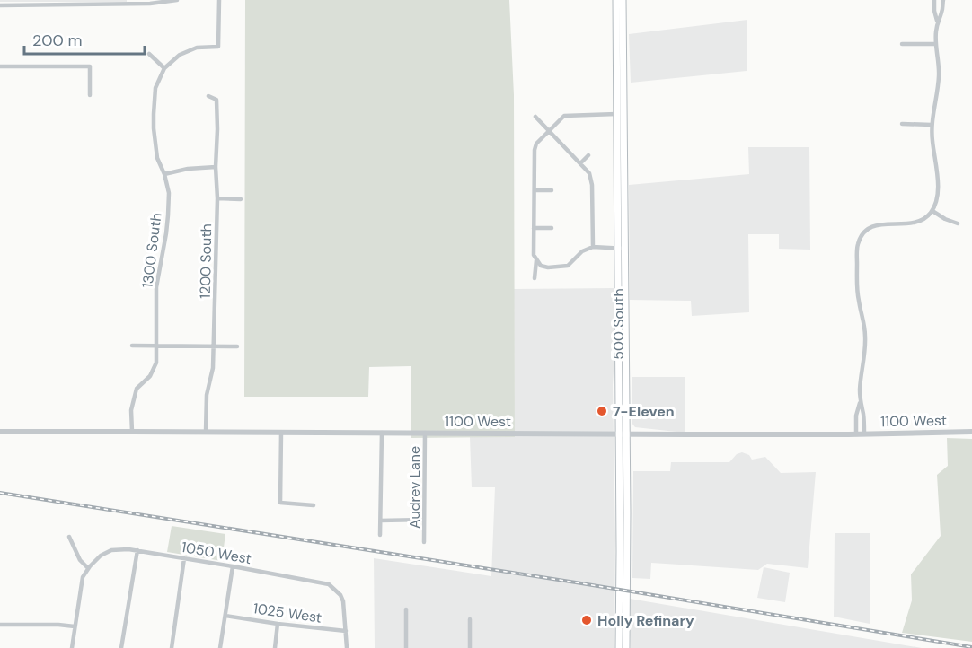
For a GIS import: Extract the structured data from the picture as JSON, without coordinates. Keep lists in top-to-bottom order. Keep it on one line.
{"streets":{"main road":["500 South"],"street":["1300 South","1200 South","1100 West","Audrev Lane","1050 West","1025 West"]},"crossings":[["1300 South","1100 West"],["1200 South","1100 West"],["500 South","1100 West"],["1100 West","Audrev Lane"],["1050 West","1025 West"]],"places":["7-Eleven","Holly Refinary"],"scale_bar":"200 m"}
